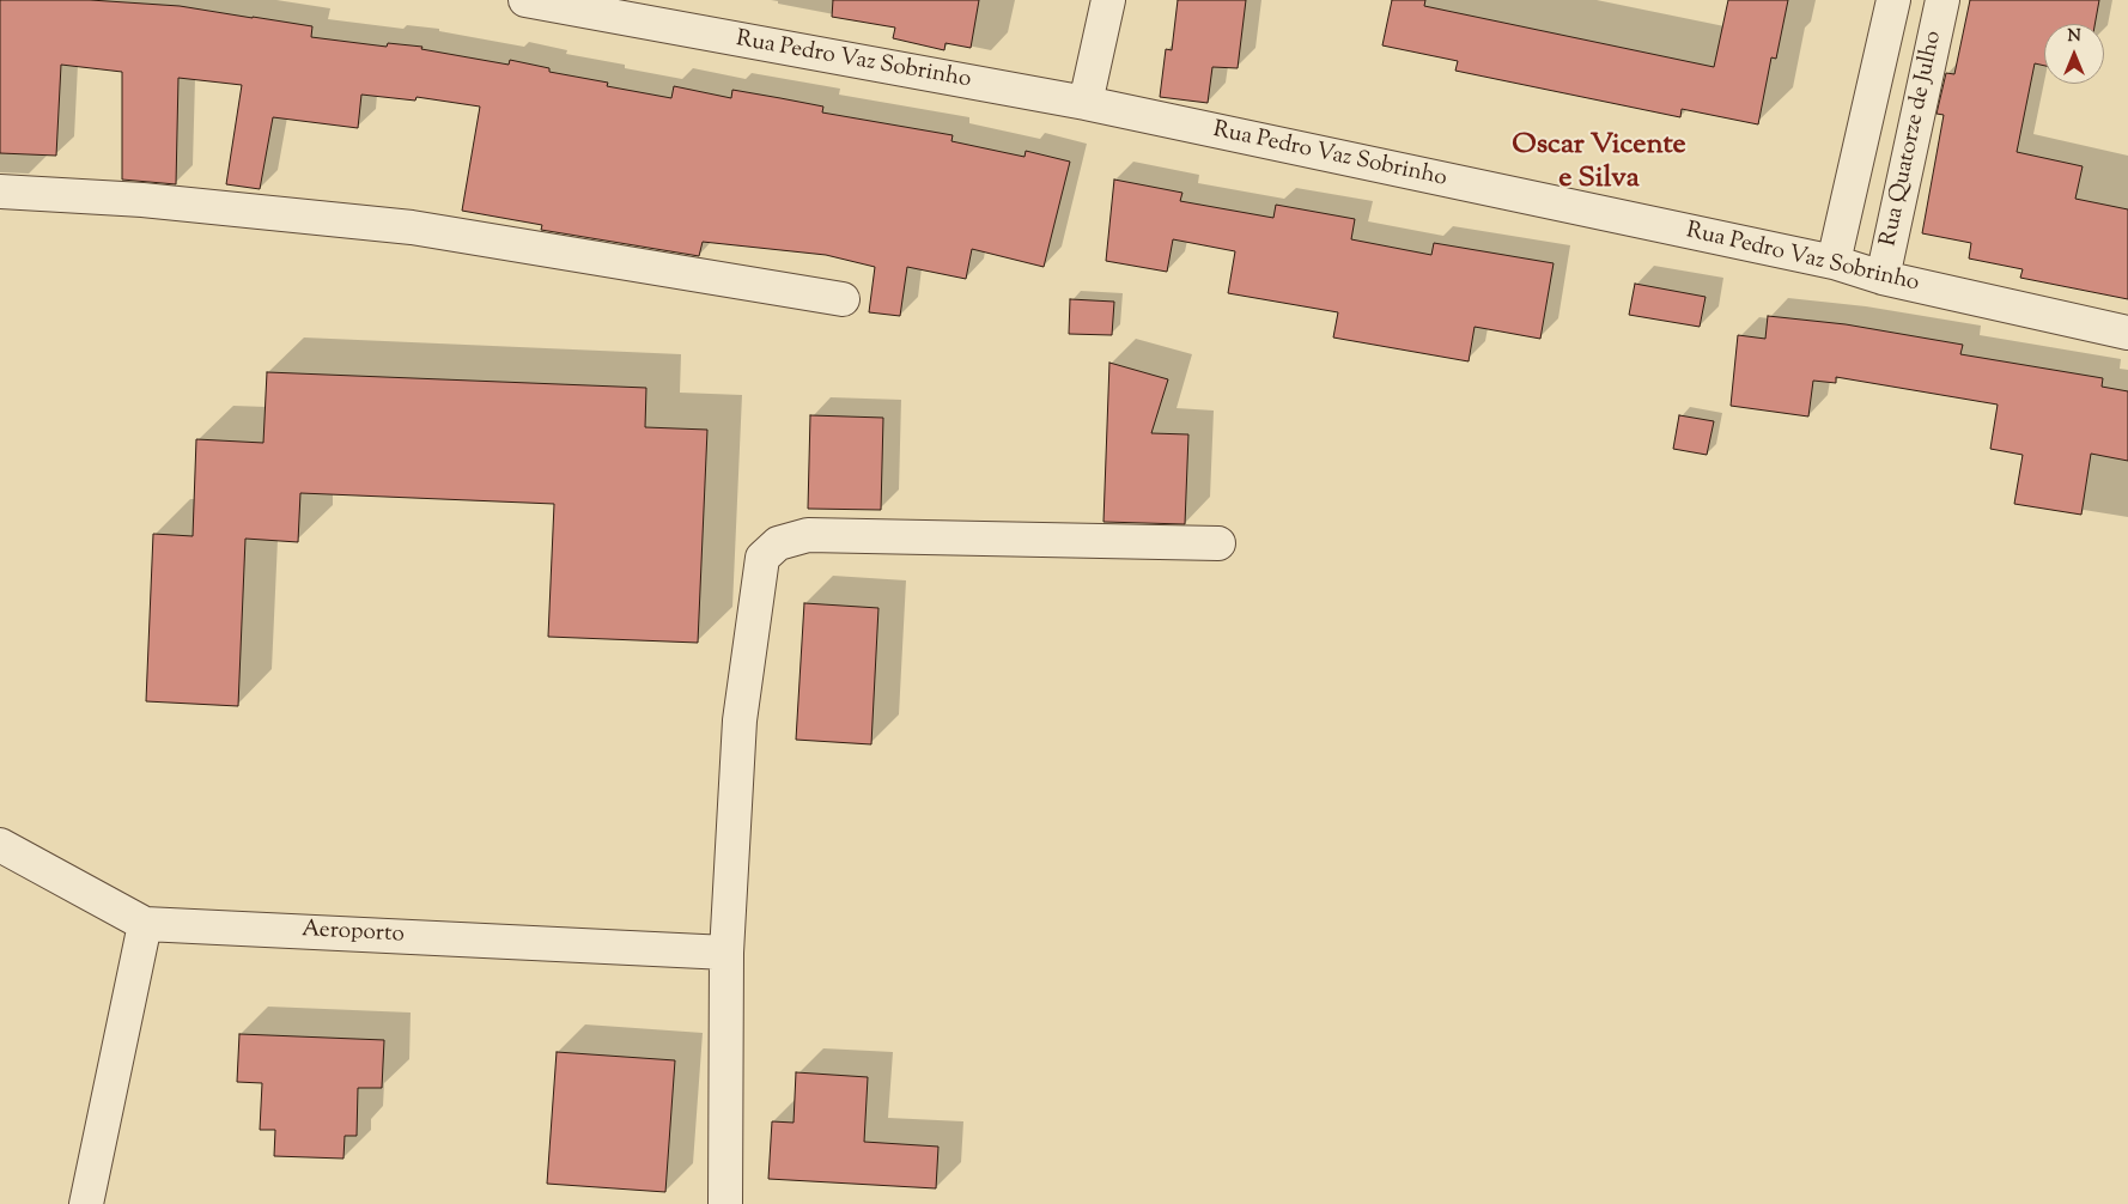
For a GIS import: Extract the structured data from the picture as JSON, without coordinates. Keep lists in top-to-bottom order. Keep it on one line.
{"streets":{"street":["Rua Pedro Vaz Sobrinho","Rua Quatorze de Julho","Aeroporto"]},"crossings":[["Rua Pedro Vaz Sobrinho","Rua Quatorze de Julho"]],"districts":["Oscar Vicente e Silva"],"north":"top"}
